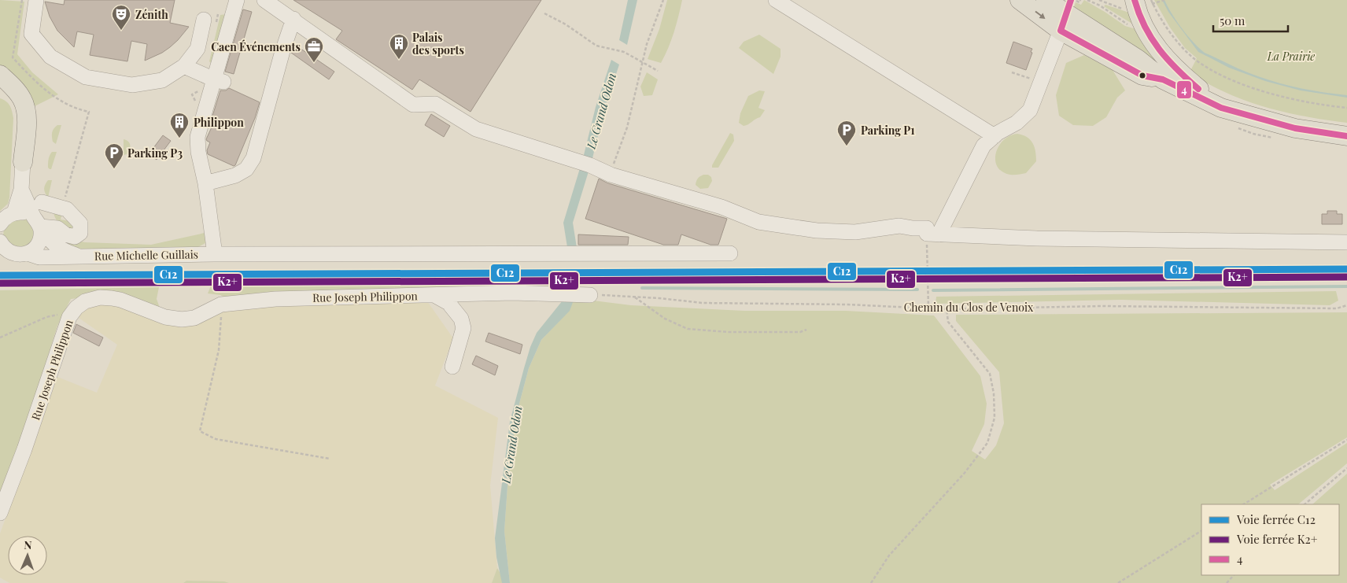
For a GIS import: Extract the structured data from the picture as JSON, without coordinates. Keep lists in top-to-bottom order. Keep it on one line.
{"streets":{"street":["Rue Michelle Guillais","Rue Joseph Philippon"],"path":["Chemin du Clos de Venoix"]},"crossings":[["Rue Joseph Philippon","Chemin du Clos de Venoix"]],"water":["Le Grand Odon"],"parks":["La Prairie"],"places":{"theatre":["Zénith"],"building":["Palais des sports","Philippon"],"office":["Caen Événements"],"parking":["Parking P1","Parking P3"]},"lines":["transit line 4","rail line C12","rail line K2+"],"legend":["Voie ferrée C12","Voie ferrée K2+","4"],"scale_bar":"50 m","north":"top"}
